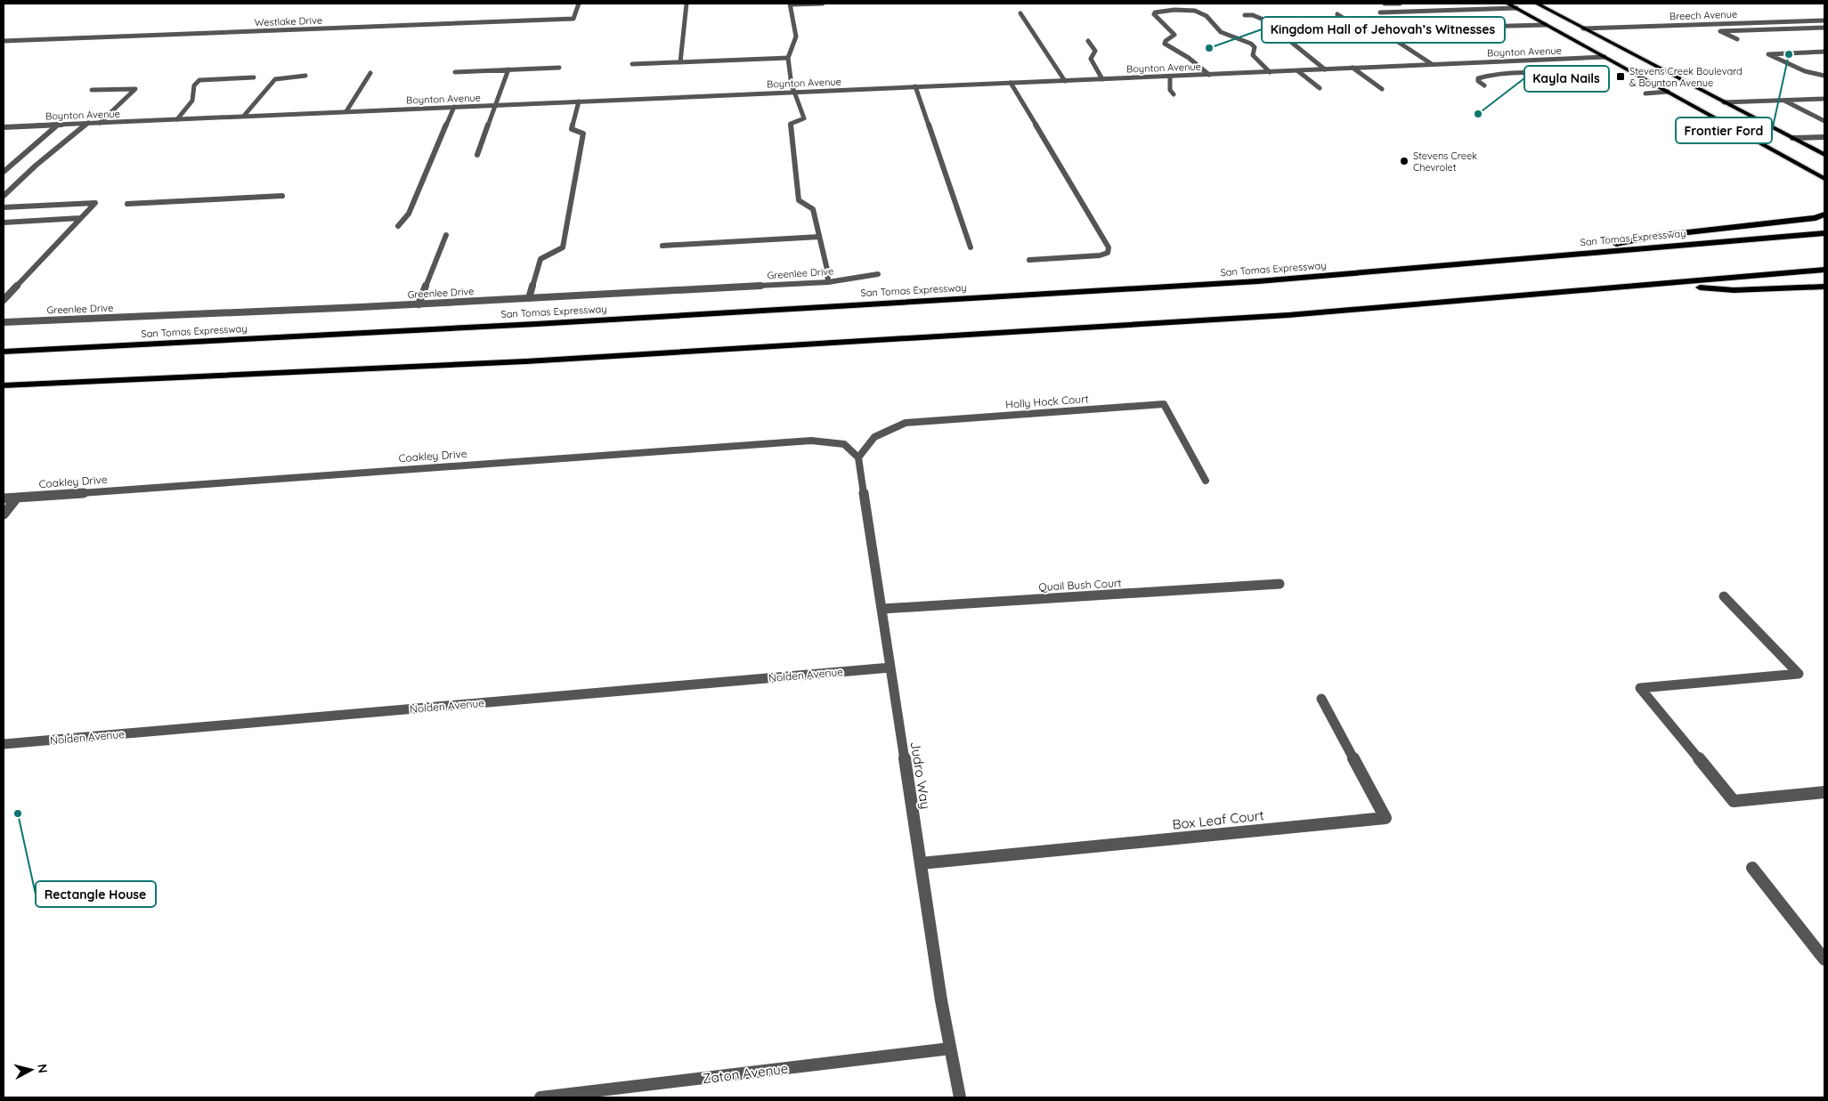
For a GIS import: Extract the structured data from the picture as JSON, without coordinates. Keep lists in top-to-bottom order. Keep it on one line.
{"streets":{"highway":["San Tomas Expressway"],"street":["Breech Avenue","Westlake Drive","Boynton Avenue","Greenlee Drive","Holly Hock Court","Coakley Drive","Quail Bush Court","Nolden Avenue","Judro Way","Box Leaf Court","Zaton Avenue"]},"crossings":[["Holly Hock Court","Coakley Drive"],["Holly Hock Court","Judro Way"],["Coakley Drive","Judro Way"],["Quail Bush Court","Judro Way"],["Nolden Avenue","Judro Way"],["Judro Way","Box Leaf Court"],["Judro Way","Zaton Avenue"]],"places":{"other":["Kingdom Hall of Jehovah’s Witnesses","Frontier Ford","Kayla Nails","Stevens Creek Chevrolet","Rectangle House"],"transit":["Stevens Creek Boulevard & Boynton Avenue"]},"north":"right"}
